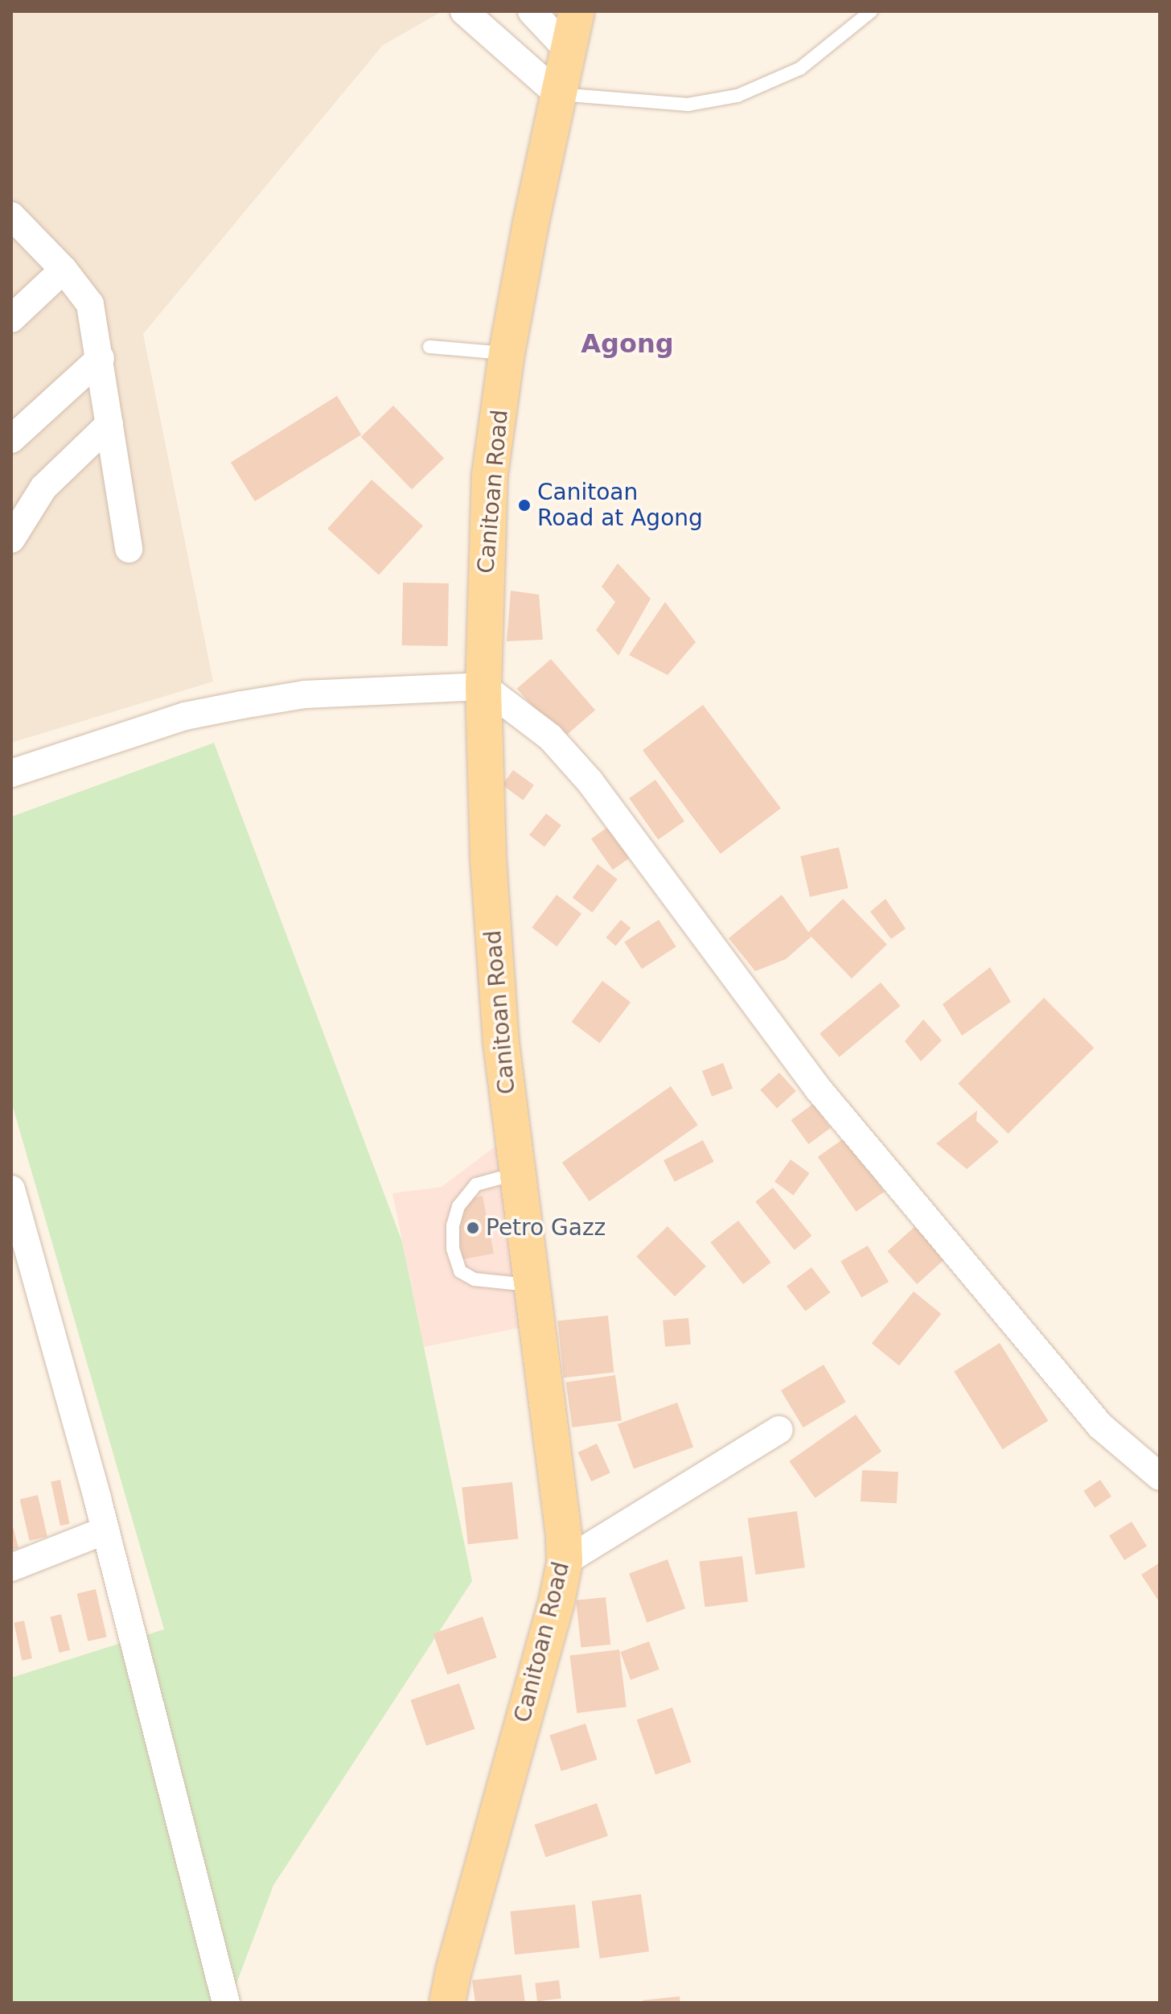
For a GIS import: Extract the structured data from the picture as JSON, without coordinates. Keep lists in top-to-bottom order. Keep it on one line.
{"streets":{"main road":["Canitoan Road"]},"districts":["Agong"],"places":["Canitoan Road at Agong","Petro Gazz"]}
